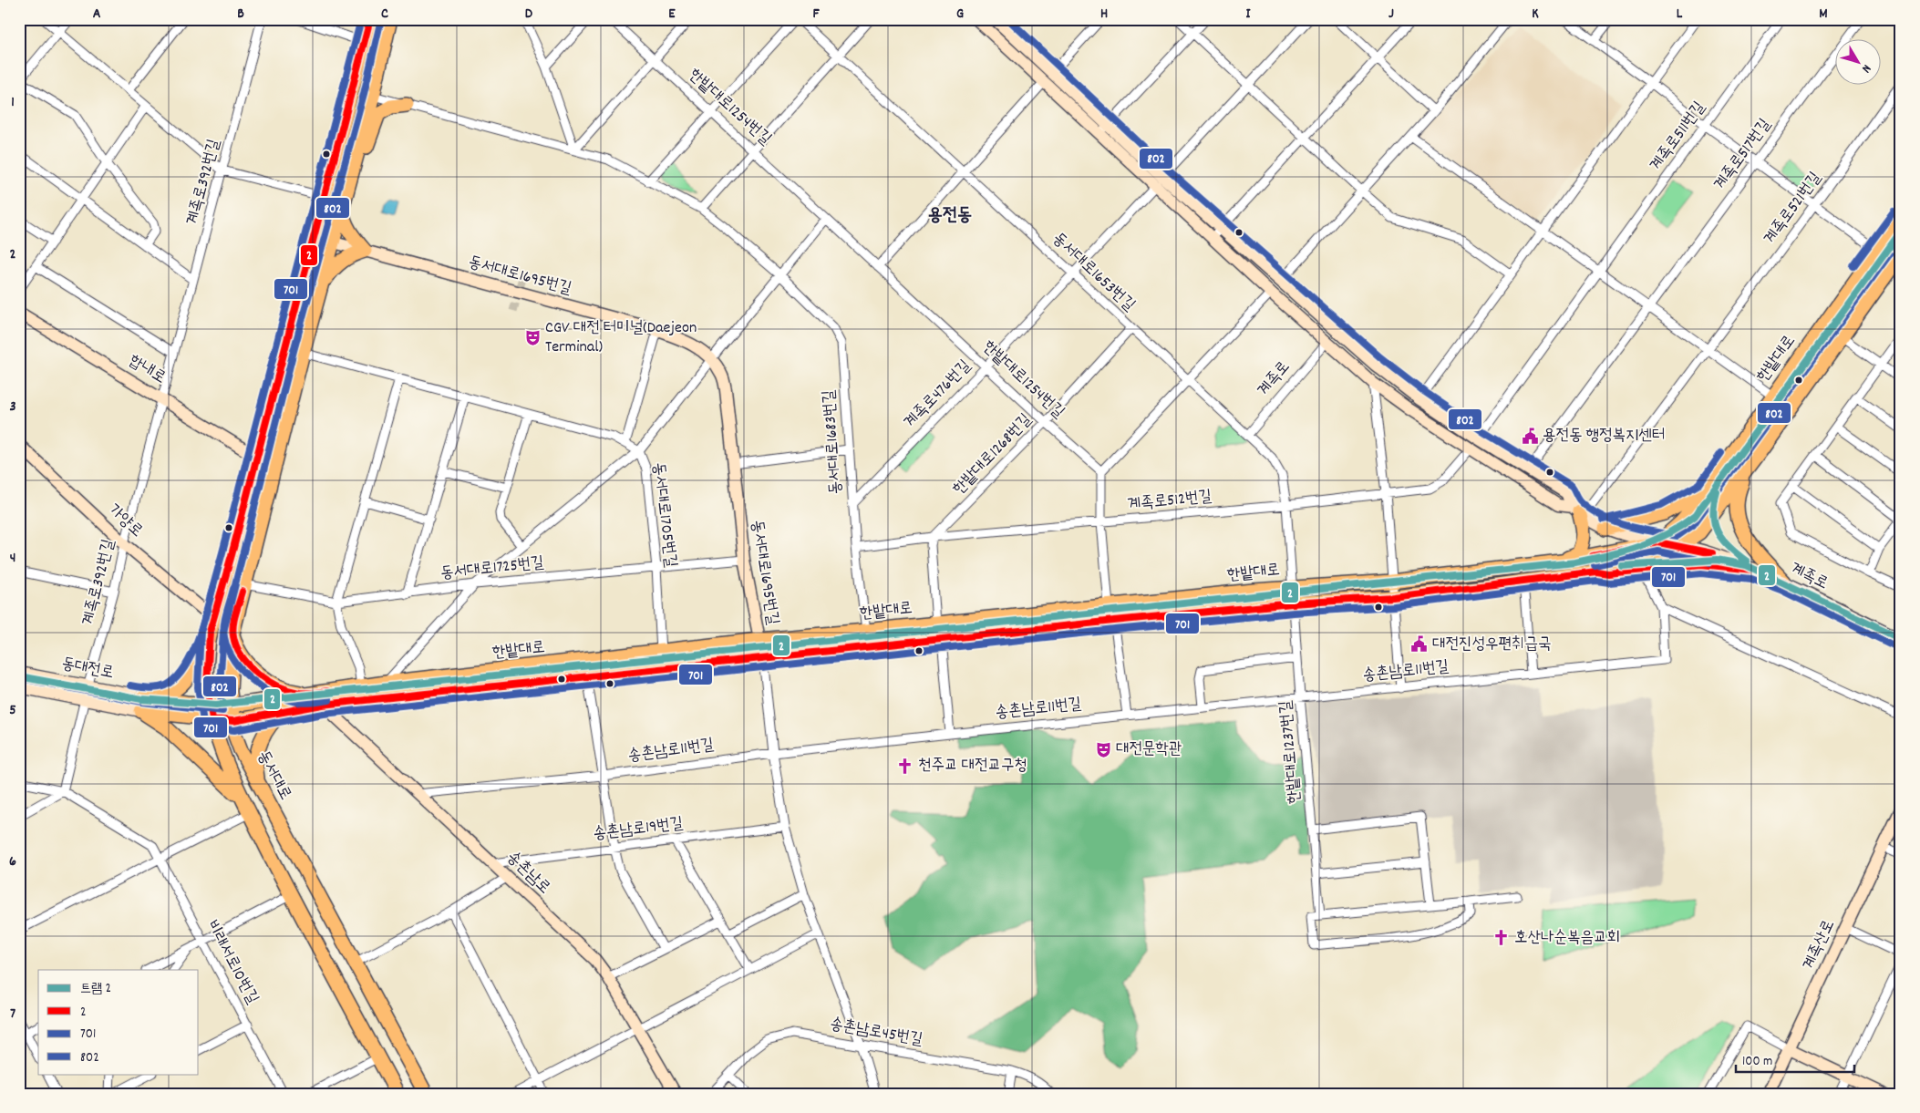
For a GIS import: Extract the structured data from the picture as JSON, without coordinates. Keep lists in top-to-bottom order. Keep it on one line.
{"streets":{"main road":["동서대로1695번길","한밭대로","합내로","계족로","가양로","동대전로","동서대로","송촌남로","계족산로"],"street":["한밭대로1254번길","계족로511번길","계족로517번길","계족로392번길","계족로521번길","동서대로1653번길","계족로476번길","동서대로1683번길","한밭대로1268번길","계족로512번길","동서대로1705번길","동서대로1725번길","송촌남로11번길","한밭대로1237번길","송촌남로19번길","비래서로10번길","송촌남로45번길"]},"crossings":[["한밭대로1254번길","계족로476번길"],["한밭대로1254번길","한밭대로1268번길"],["계족로511번길","계족로"],["계족로517번길","계족로"],["계족로392번길","합내로"],["계족로392번길","가양로"],["계족로392번길","동대전로"],["계족로392번길","비래서로10번길"],["계족로521번길","계족로"],["동서대로1653번길","한밭대로"],["동서대로1653번길","계족로"],["동서대로1653번길","계족로476번길"],["동서대로1653번길","한밭대로1268번길"],["동서대로1653번길","계족로512번길"],["동서대로1653번길","한밭대로1237번길"],["동서대로1695번길","한밭대로"],["동서대로1695번길","동서대로1725번길"],["동서대로1695번길","동서대로"],["한밭대로","계족로"],["한밭대로","동서대로1683번길"],["한밭대로","동서대로1705번길"],["한밭대로","동대전로"],["한밭대로","한밭대로1237번길"],["한밭대로","동서대로"],["한밭대로","송촌남로"],["계족로","계족로476번길"],["계족로","계족로512번길"],["계족로476번길","동서대로1683번길"],["동서대로1683번길","계족로512번길"],["동서대로1683번길","동서대로"],["한밭대로1268번길","계족로512번길"],["동서대로1705번길","동서대로1725번길"],["동서대로1725번길","동서대로"],["동대전로","동서대로"],["송촌남로11번길","한밭대로1237번길"],["송촌남로11번길","송촌남로"],["송촌남로19번길","송촌남로"]],"districts":["용전동"],"places":{"theatre":["CGV 대전 터미널(Daejeon Terminal)","대전문학관"],"public building":["용전동 행정복지센터","대전진성우편취급국"],"church":["천주교 대전교구청","호산나순복음교회"]},"lines":["transit line 2","transit line 701","transit line 802","tram line 2"],"legend":["트램 2","2","701","802"],"scale_bar":"100 m","north":"bottom right","grid":{"columns":["A","B","C","D","E","F","G","H","I","J","K","L","M"],"rows":["1","2","3","4","5","6","7"]}}
